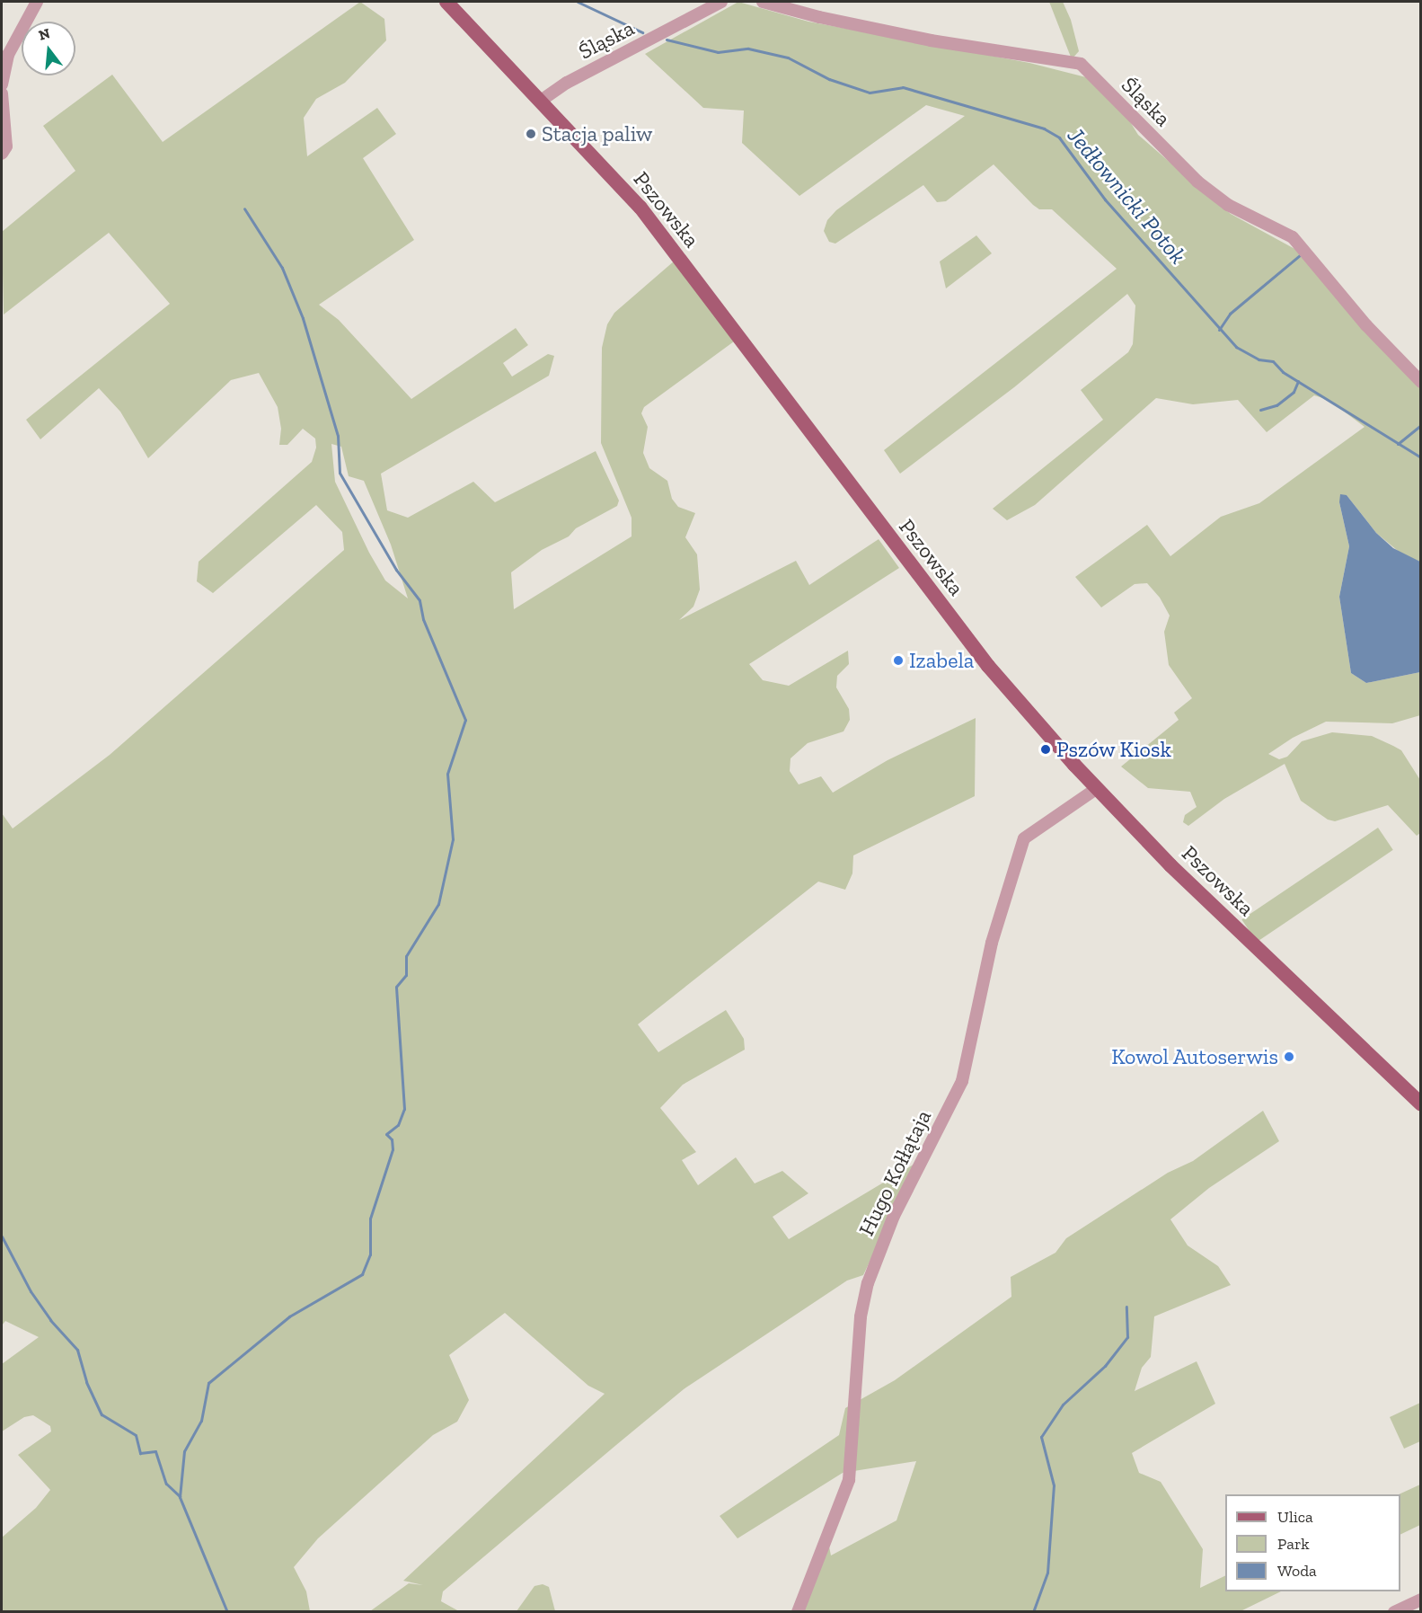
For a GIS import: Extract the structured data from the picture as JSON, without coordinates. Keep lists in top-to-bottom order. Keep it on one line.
{"streets":{"main road":["Pszowska"],"street":["Śląska","Hugo Kołłątaja"]},"crossings":[["Śląska","Pszowska"],["Pszowska","Hugo Kołłątaja"]],"water":["Jedłownicki Potok"],"places":["Stacja paliw","Izabela","Pszów Kiosk","Kowol Autoserwis"],"legend":["Ulica","Park","Woda"],"north":"top"}
